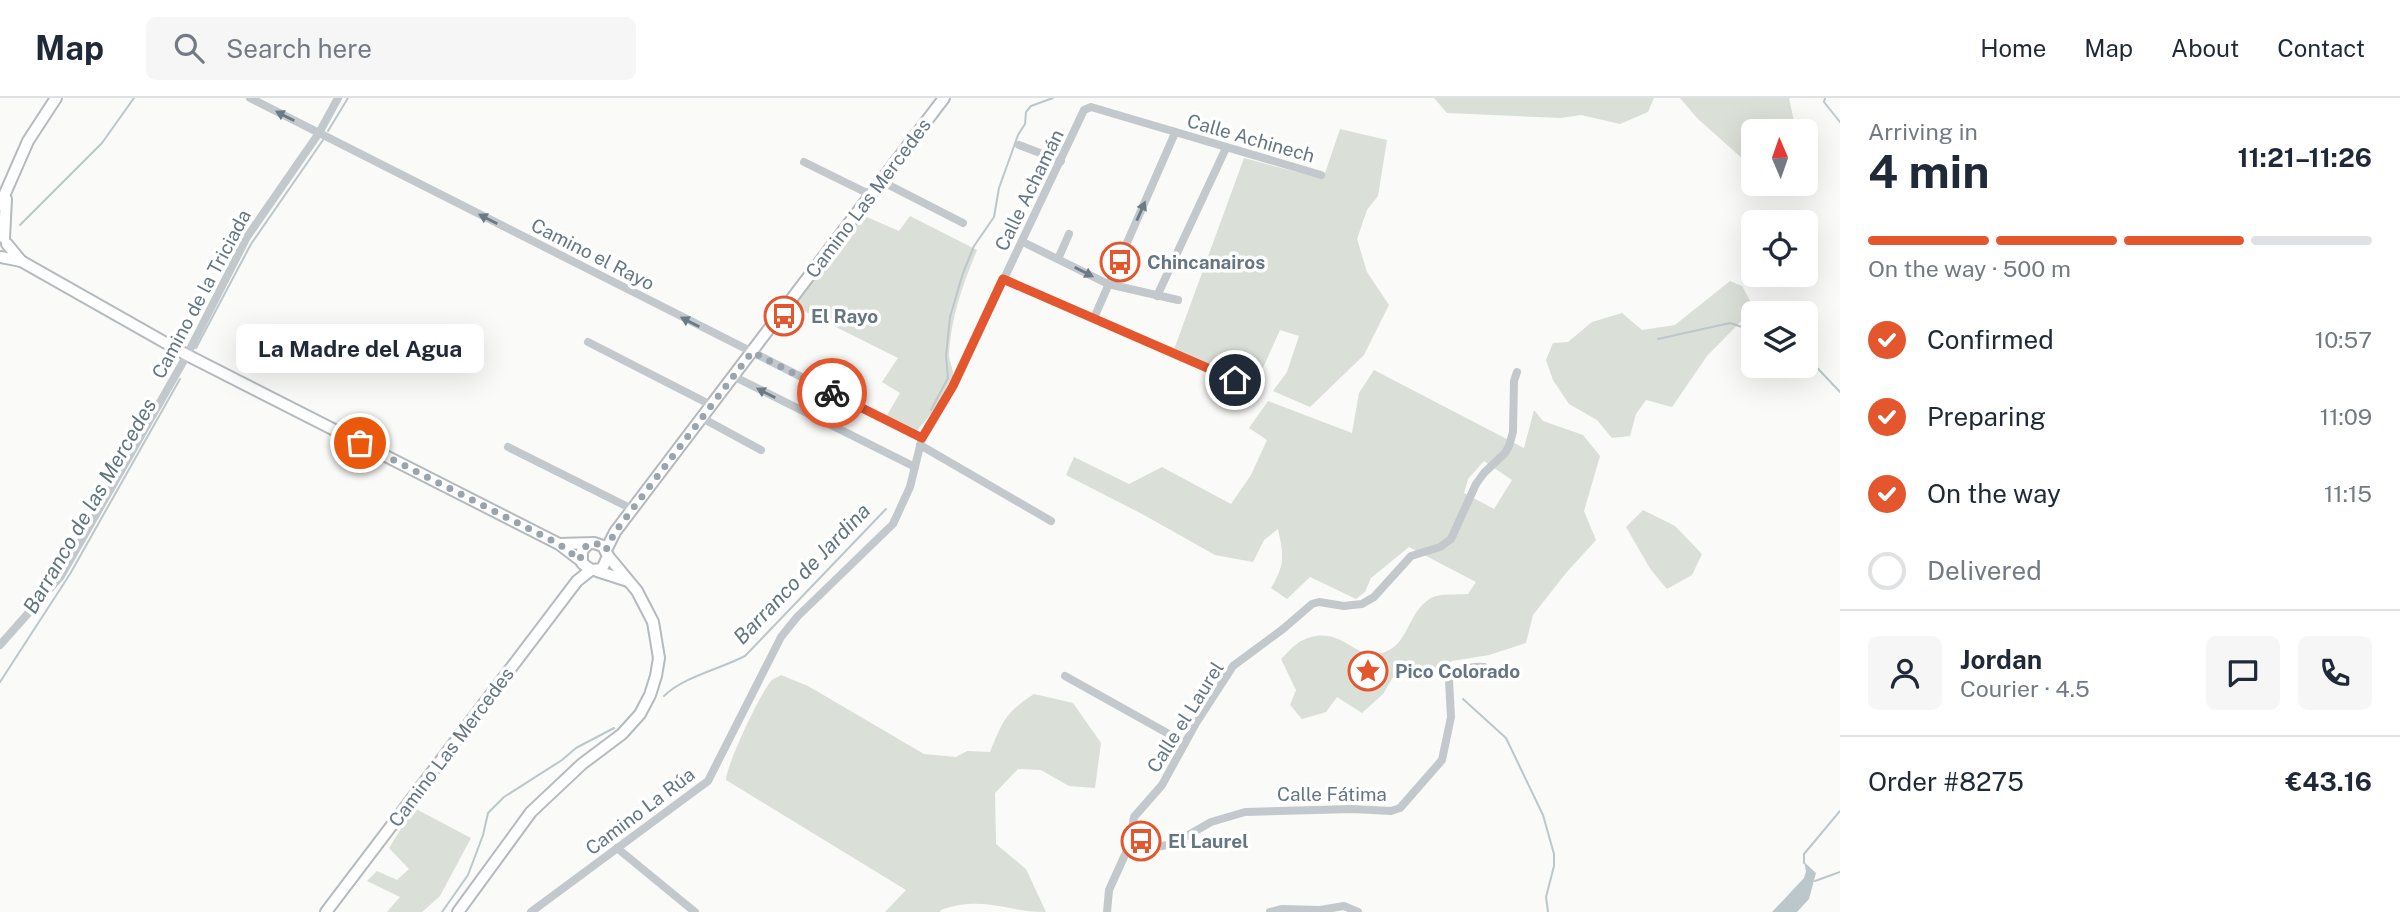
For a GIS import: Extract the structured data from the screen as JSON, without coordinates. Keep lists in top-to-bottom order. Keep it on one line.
{"streets":{"main road":["Camino Las Mercedes"],"street":["Calle Achinech","Calle Achamán","Camino el Rayo","Camino de la Triciada","Calle el Laurel","Calle Fátima","Camino La Rúa"]},"crossings":[["Calle Achinech","Calle Achamán"],["Calle Achamán","Camino el Rayo"],["Calle Achamán","Camino La Rúa"],["Camino Las Mercedes","Camino el Rayo"],["Camino el Rayo","Camino de la Triciada"],["Camino el Rayo","Camino La Rúa"],["Calle el Laurel","Calle Fátima"]],"one_way":["Camino el Rayo"],"water":["Barranco de las Mercedes","Barranco de Jardina"],"places":{"bus stop":["Chincanairos","El Rayo","El Laurel"],"other":["La Madre del Agua"],"place":["Pico Colorado"]},"north":"top","page":{"header":"Map","search":"Search here","nav":["Home","Map","About","Contact"],"heading":["4 min","Arriving in","11:21–11:26"],"panel":["Jordan","Courier · 4.5","Order #8275","€43.16"],"bar":"On the way · 500 m","list":[["Confirmed","10:57"],["Preparing","11:09"],["On the way","11:15"],"Delivered"],"bubble":"La Madre del Agua"}}
